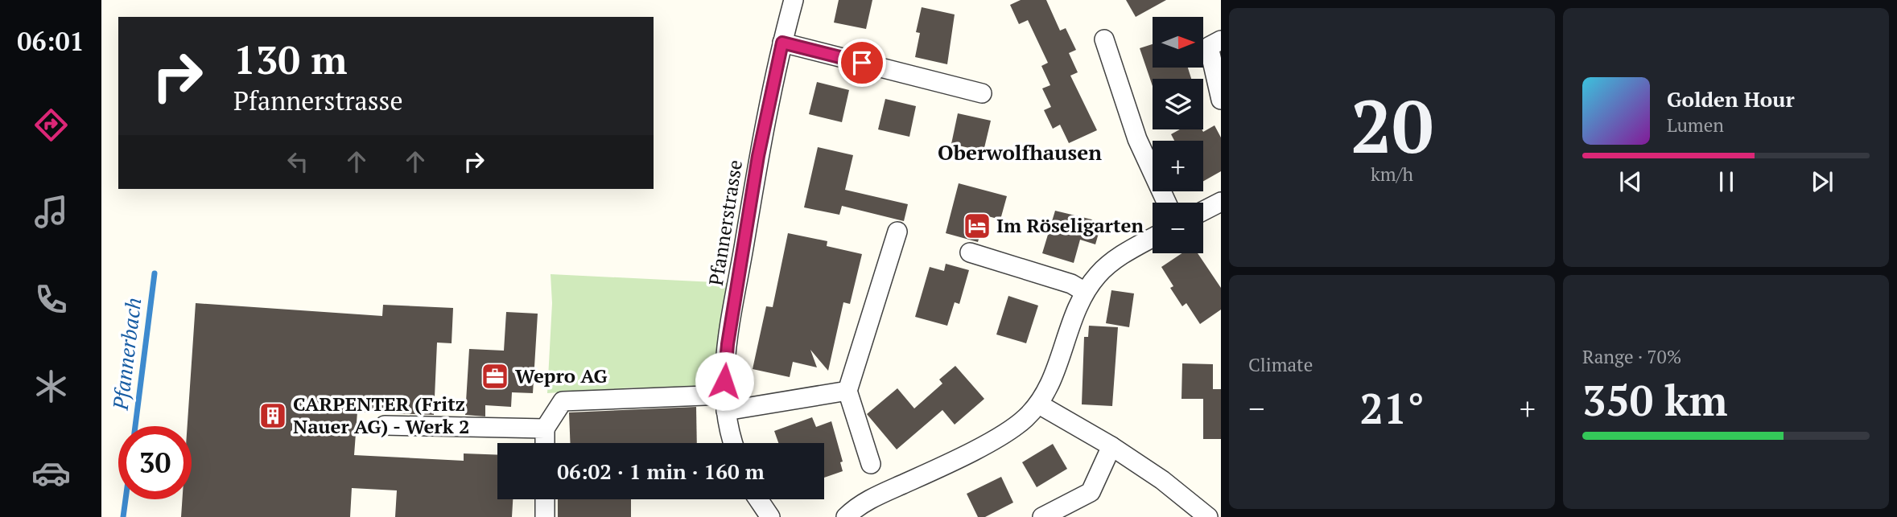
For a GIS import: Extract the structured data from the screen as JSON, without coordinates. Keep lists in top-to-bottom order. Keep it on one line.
{"streets":{"street":["Pfannerstrasse"]},"districts":["Oberwolfhausen"],"water":["Pfannerbach"],"places":{"hotel":["Im Röseligarten"],"office":["Wepro AG"],"building":["CARPENTER (Fritz Nauer AG) - Werk 2"]},"north":"right","page":{"tabs":"06:01","tile":[["20","km/h"],"Climate",["Range · 70%","350 km"]],"map_buttons":["+","−"],"turn":["130 m","Pfannerstrasse"],"song":["Golden Hour","Lumen"],"heat":["−","21°","+"],"limit":"30","trip":"06:02 · 1 min · 160 m"}}
